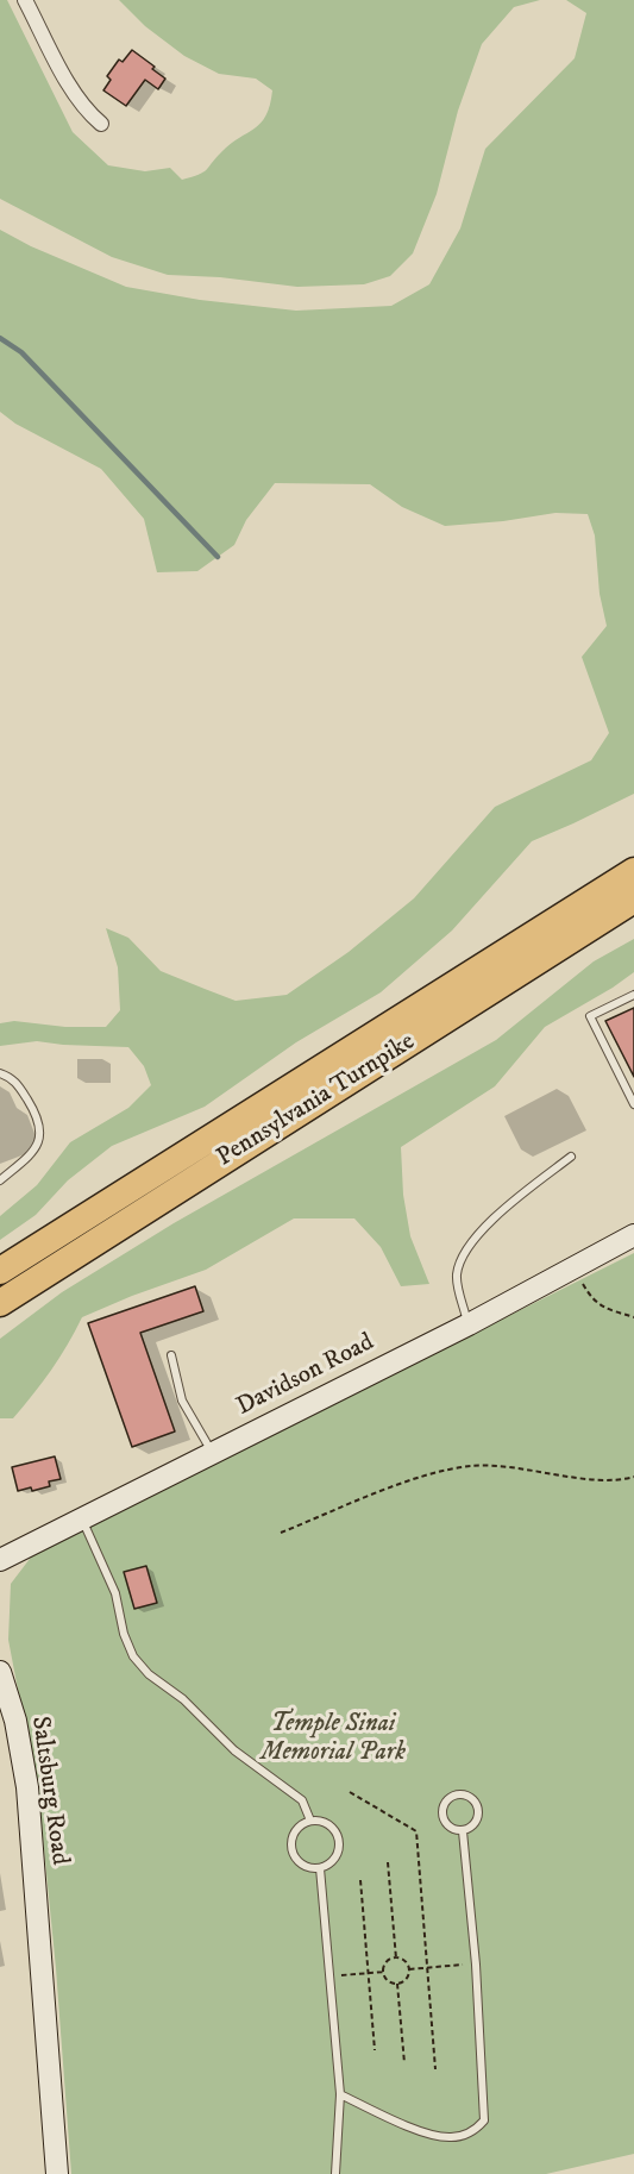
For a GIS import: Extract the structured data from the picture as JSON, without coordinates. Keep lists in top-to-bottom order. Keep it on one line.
{"streets":{"highway":["Pennsylvania Turnpike"],"street":["Davidson Road","Saltsburg Road"]},"parks":["Temple Sinai Memorial Park"]}
